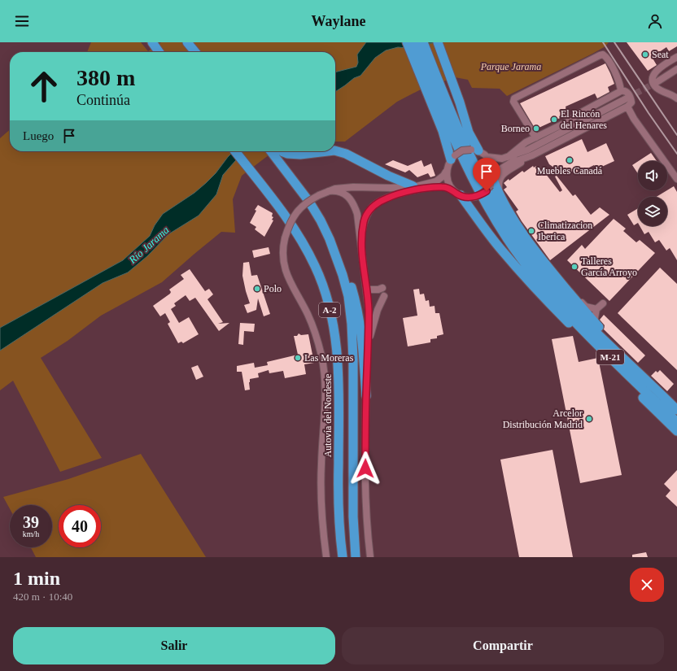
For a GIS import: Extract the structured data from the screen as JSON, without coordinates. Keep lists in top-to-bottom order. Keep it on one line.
{"streets":{"highway":["A-2","M-21","Autovía del Nordeste"]},"water":["Río Jarama"],"parks":["Parque Jarama"],"places":["Seat","El Rincón del Henares","Borneo","Muebles Canadá","Climatizacion Iberica","Talleres García Arroyo","Polo","Las Moreras","Arcelor Distribución Madrid"],"page":{"header":"Waylane","turn":["380 m","Continúa"],"then":"Luego","speed":"39 km/h","limit":"40","heading":["1 min","420 m · 10:40"],"buttons":["Salir","Compartir"]}}
